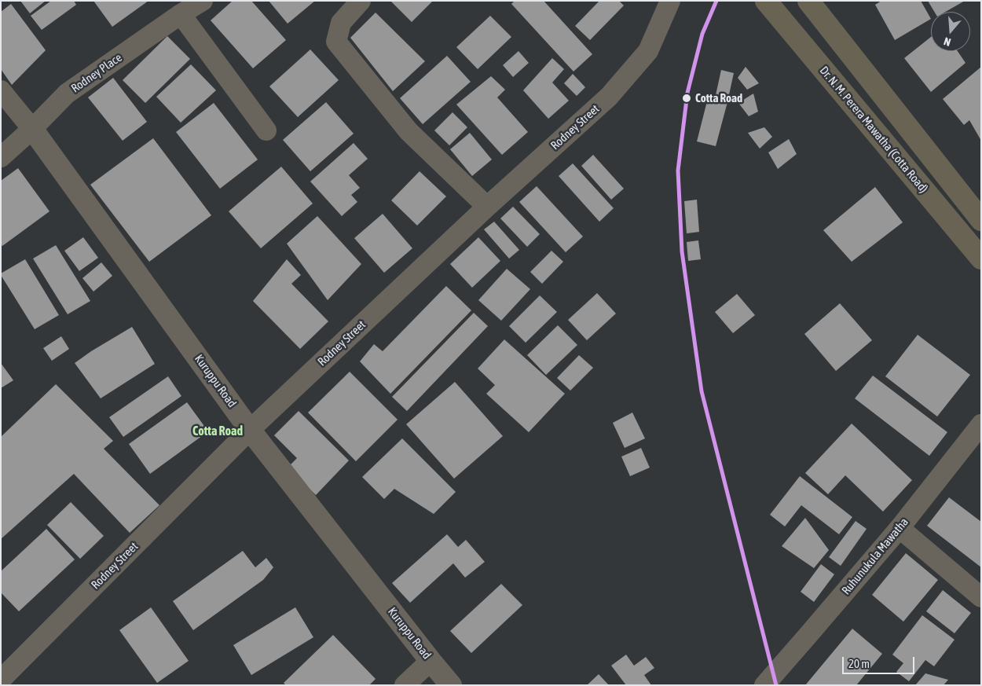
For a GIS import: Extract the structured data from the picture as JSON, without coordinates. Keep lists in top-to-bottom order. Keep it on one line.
{"streets":{"main road":["Dr. N. M. Perera Mawatha (Cotta Road)"],"street":["Rodney Place","Rodney Street","Kuruppu Road","Ruhunukula Mawatha"]},"crossings":[["Rodney Place","Kuruppu Road"],["Rodney Street","Kuruppu Road"]],"districts":["Cotta Road"],"places":["Cotta Road"],"scale_bar":"20 m","north":"bottom"}
